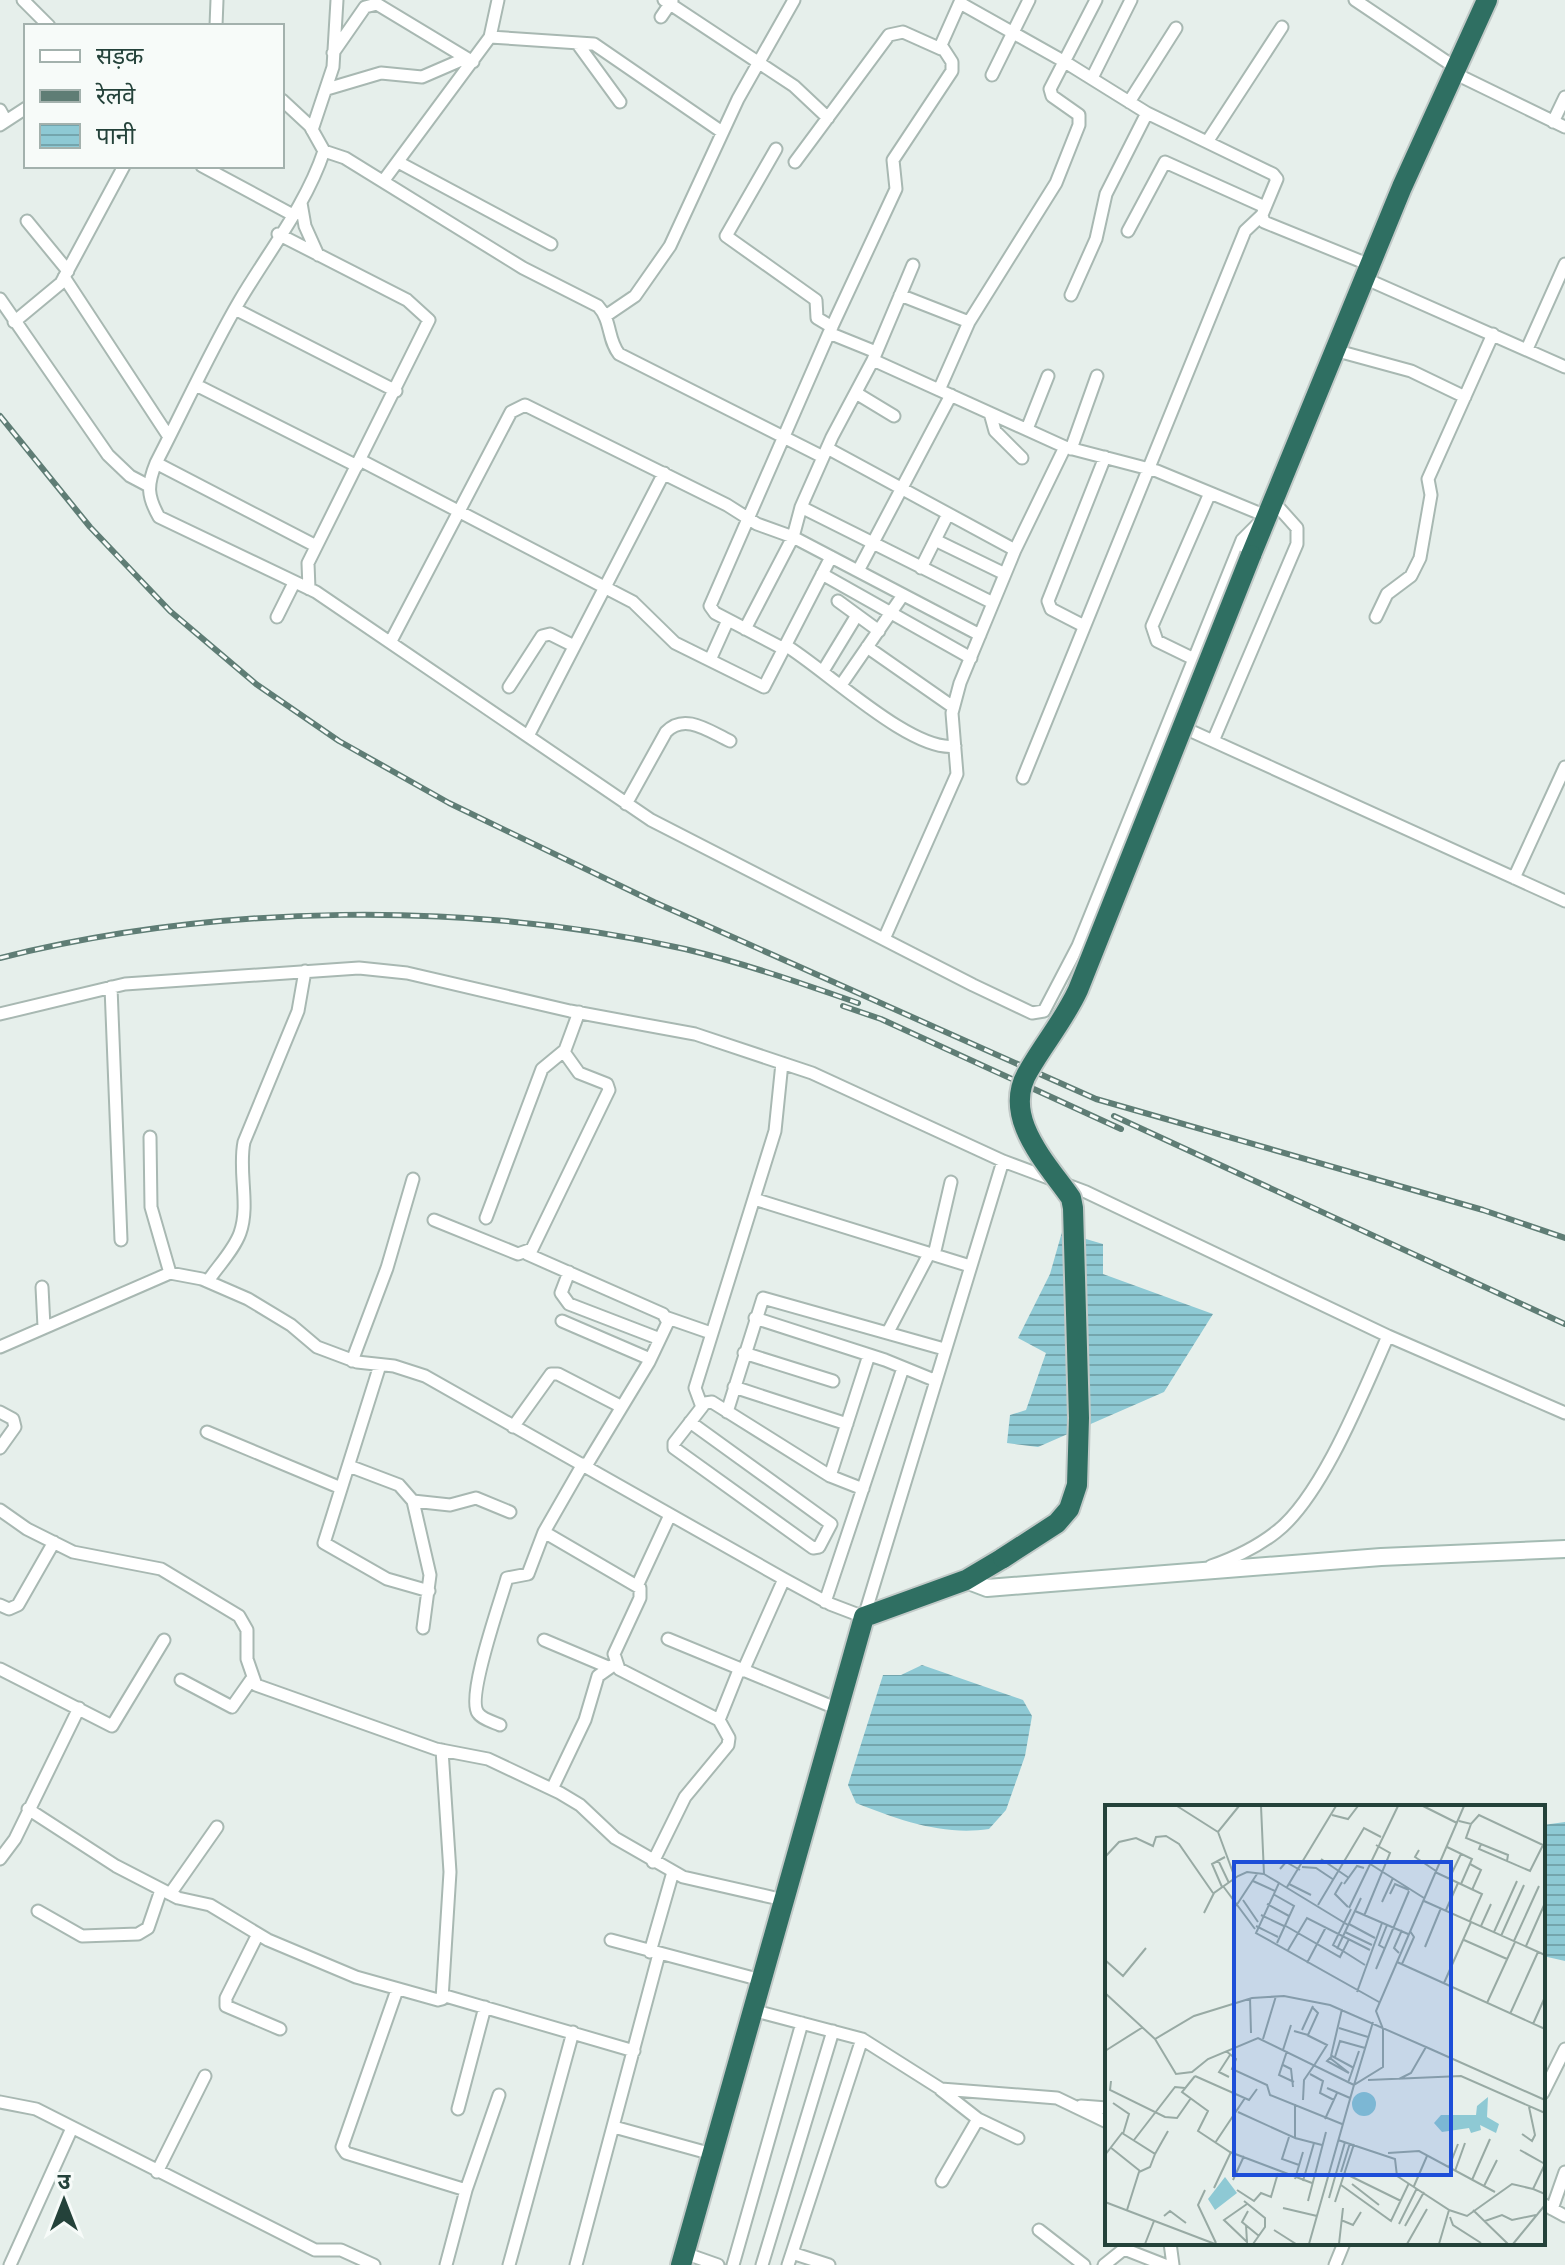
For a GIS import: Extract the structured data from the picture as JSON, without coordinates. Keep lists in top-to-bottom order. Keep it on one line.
{"legend":["सड़क","रेलवे","पानी"],"north":"top"}
